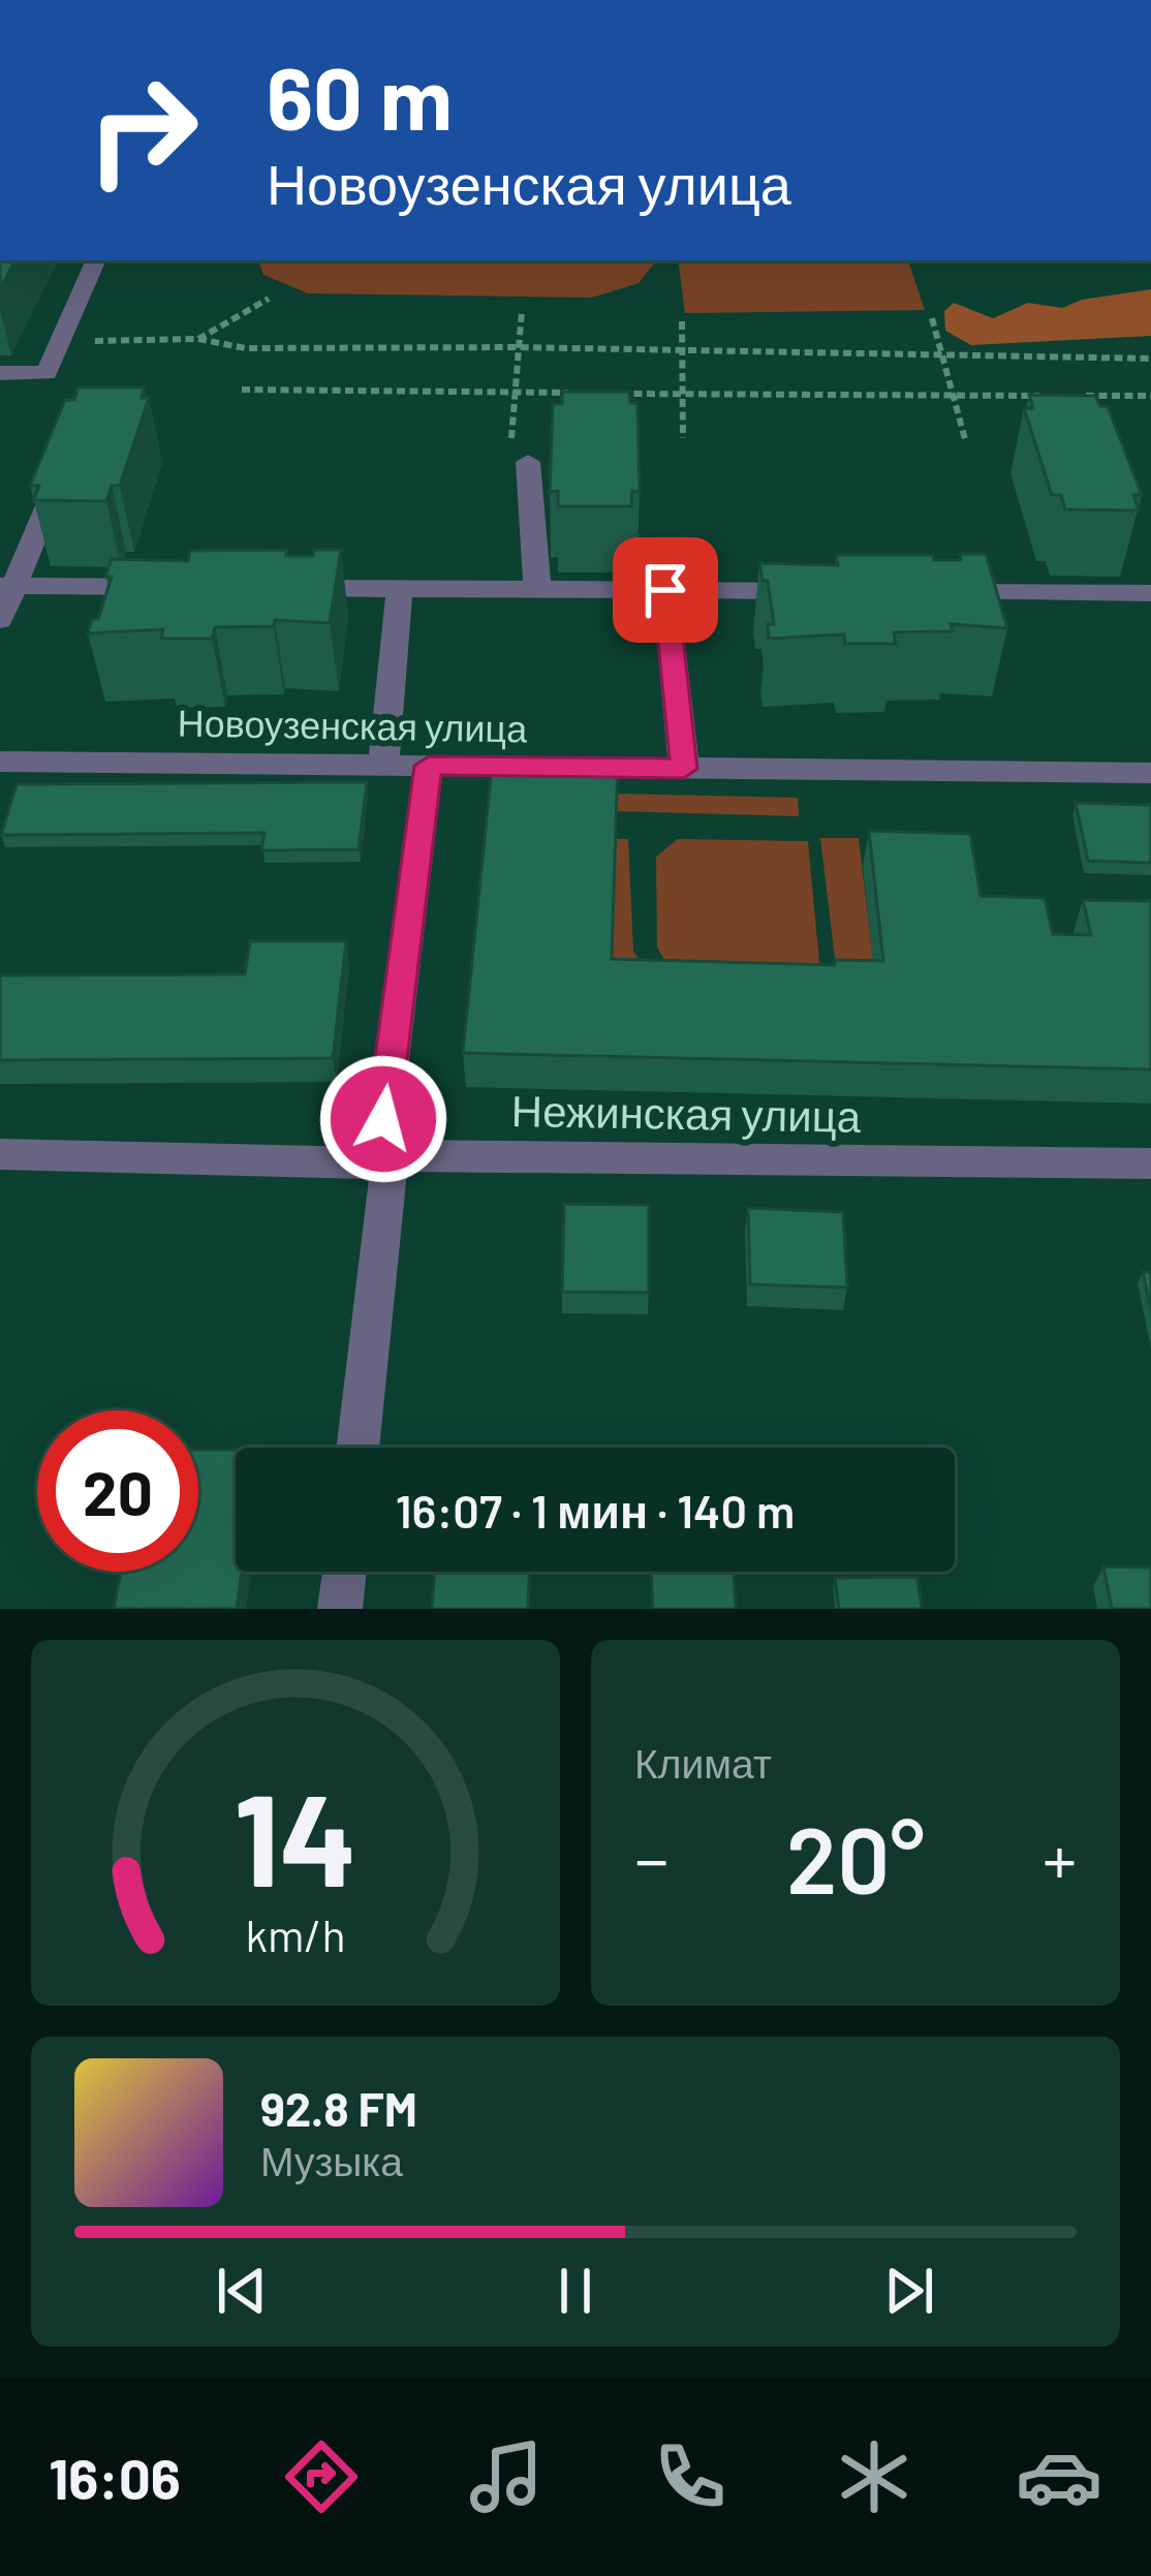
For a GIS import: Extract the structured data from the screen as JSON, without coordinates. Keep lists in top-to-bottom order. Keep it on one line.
{"streets":{"street":["Новоузенская улица","Нежинская улица"]},"page":{"turn":["60 m","Новоузенская улица"],"limit":"20","trip":"16:07 · 1 мин · 140 m","tile":"Климат","heat":["−","20°","+"],"song":["92.8 FM","Музыка"],"tabs":"16:06","gauge":["14","km/h"]}}
